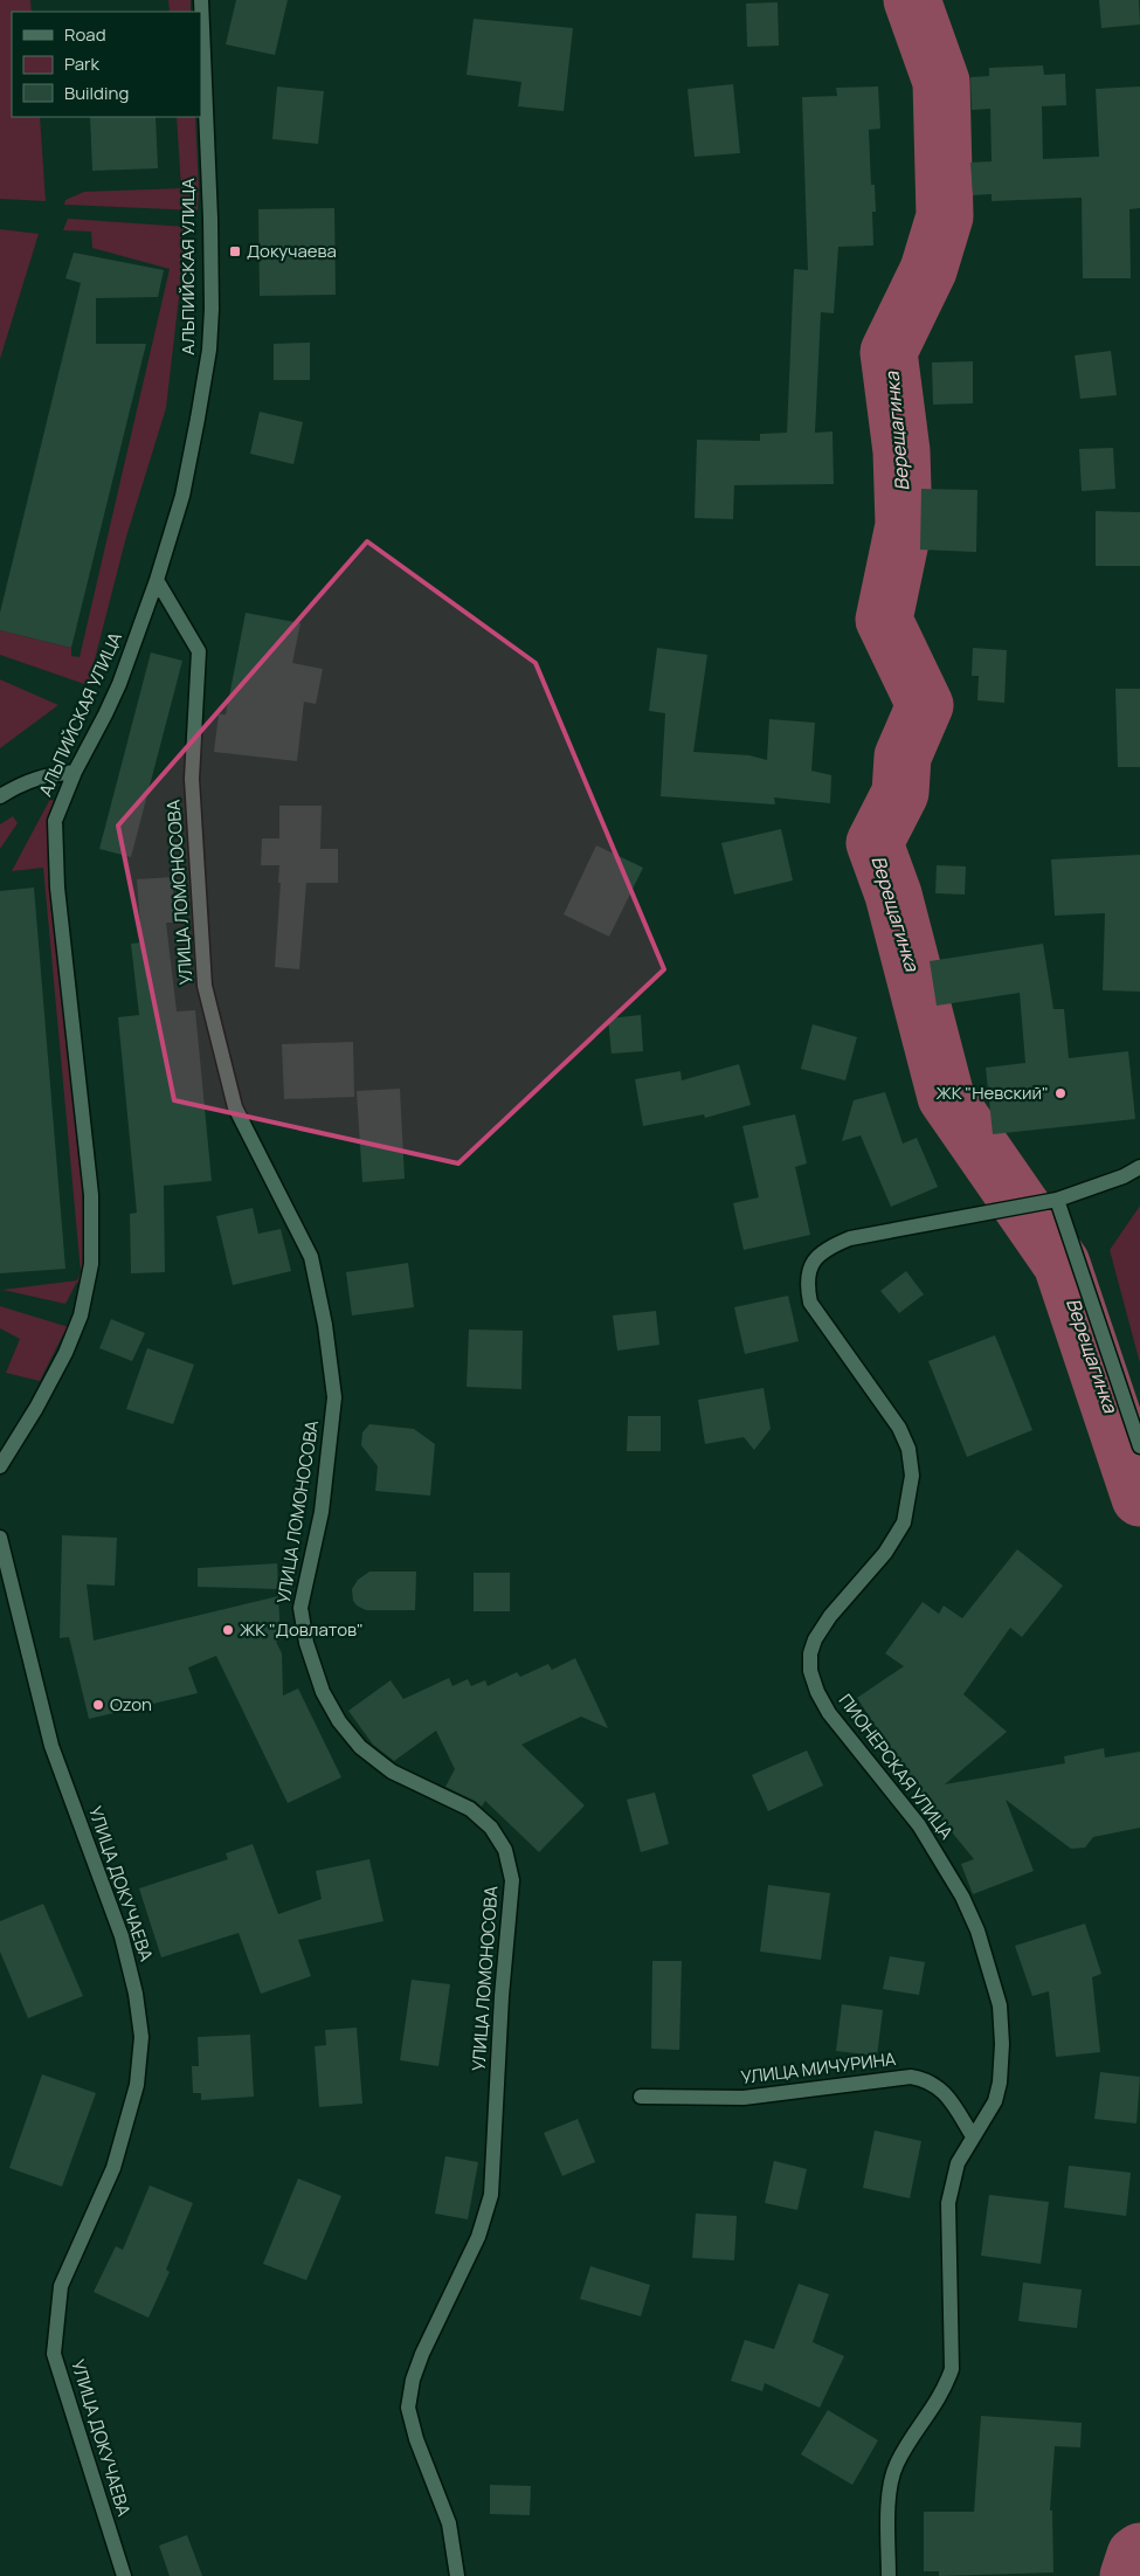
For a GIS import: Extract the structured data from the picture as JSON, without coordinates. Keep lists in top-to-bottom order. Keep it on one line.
{"streets":{"street":["АЛЬПИЙСКАЯ УЛИЦА","УЛИЦА ЛОМОНОСОВА","ПИОНЕРСКАЯ УЛИЦА","УЛИЦА ДОКУЧАЕВА","УЛИЦА МИЧУРИНА"]},"crossings":[["АЛЬПИЙСКАЯ УЛИЦА","УЛИЦА ЛОМОНОСОВА"],["ПИОНЕРСКАЯ УЛИЦА","УЛИЦА МИЧУРИНА"]],"water":["Верещагинка"],"places":{"transit":["Докучаева"],"other":["ЖК \"Невский\"","ЖК \"Довлатов\"","Ozon"]},"legend":["Road","Park","Building"]}
